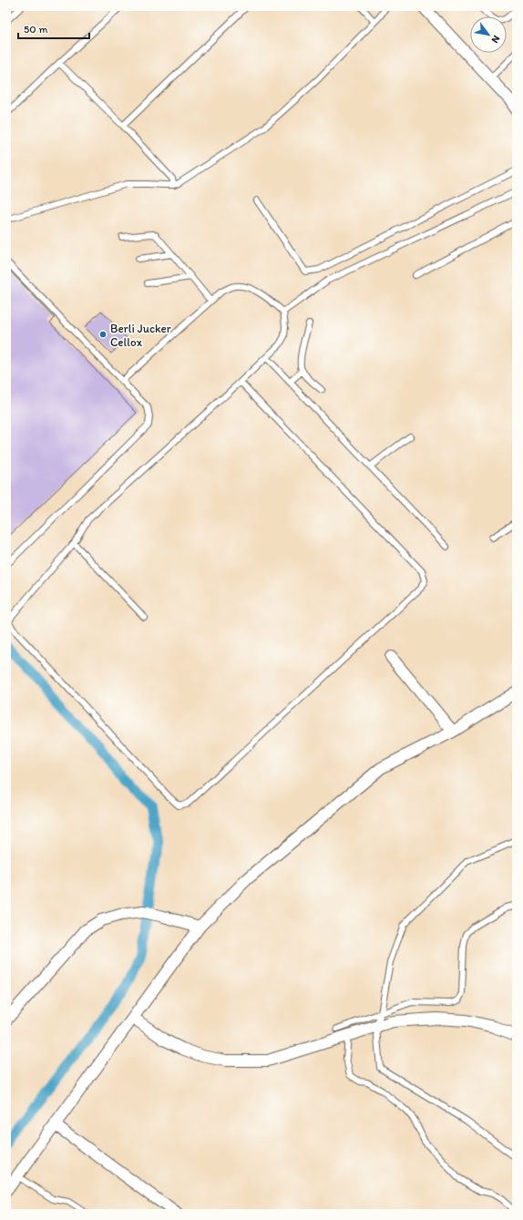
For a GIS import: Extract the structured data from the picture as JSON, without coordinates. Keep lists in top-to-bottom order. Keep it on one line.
{"places":["Berli Jucker Cellox"],"scale_bar":"50 m","north":"bottom right"}
